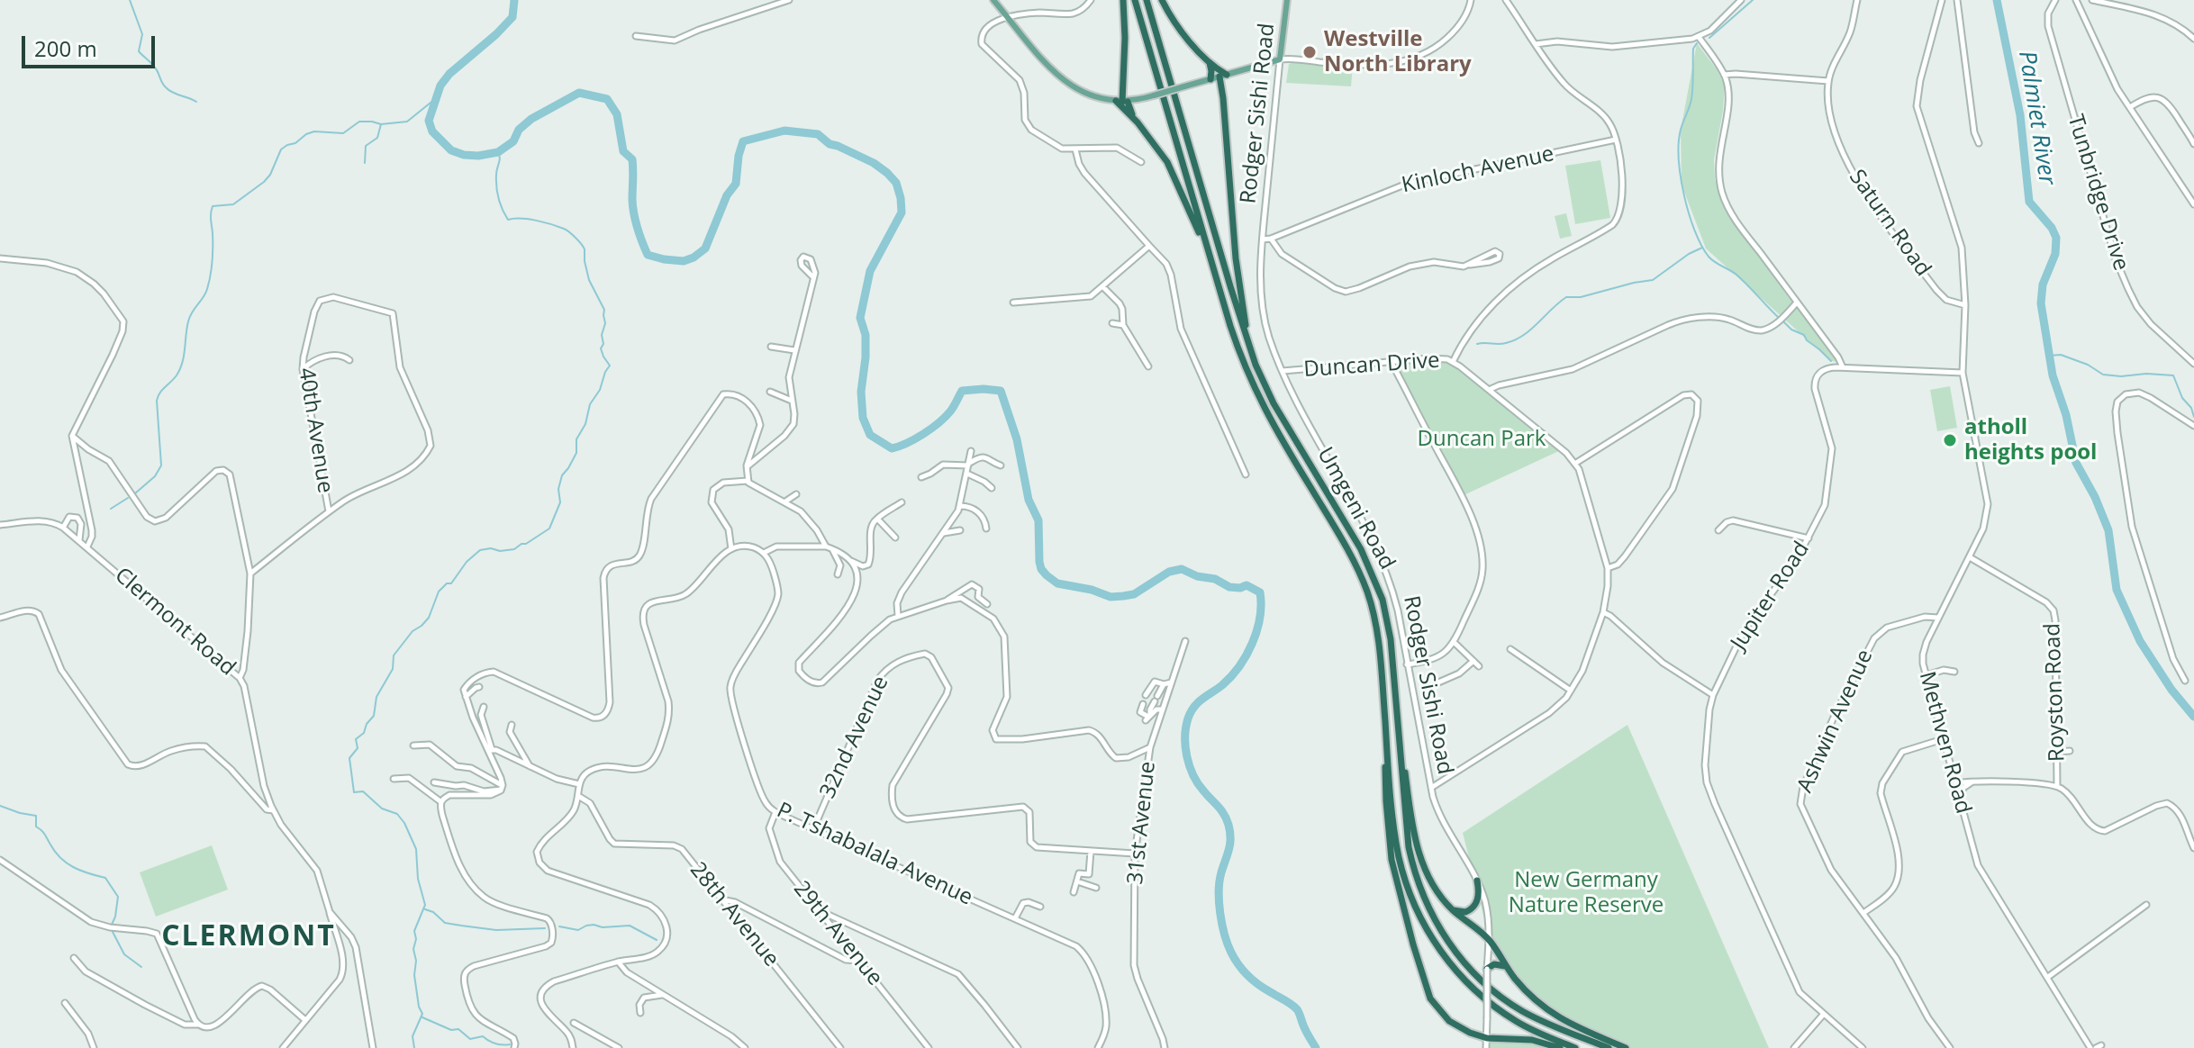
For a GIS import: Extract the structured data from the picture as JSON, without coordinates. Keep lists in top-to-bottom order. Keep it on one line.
{"streets":{"highway":["Umgeni Road"],"main road":["Rodger Sishi Road"],"street":["Kinloch Avenue","Tunbridge Drive","Saturn Road","Duncan Drive","40th Avenue","Jupiter Road","Clermont Road","Royston Road","Ashwin Avenue","32nd Avenue","Methven Road","31st Avenue","P. Tshabalala Avenue","28th Avenue","29th Avenue"]},"crossings":[["Rodger Sishi Road","Kinloch Avenue"],["Rodger Sishi Road","Duncan Drive"],["Saturn Road","Methven Road"],["Royston Road","Methven Road"],["Ashwin Avenue","Methven Road"],["32nd Avenue","31st Avenue"],["32nd Avenue","P. Tshabalala Avenue"],["P. Tshabalala Avenue","29th Avenue"]],"districts":["CLERMONT"],"water":["Palmiet River"],"parks":["Duncan Park","New Germany Nature Reserve"],"places":["Westville North Library","atholl heights pool"],"scale_bar":"200 m"}
